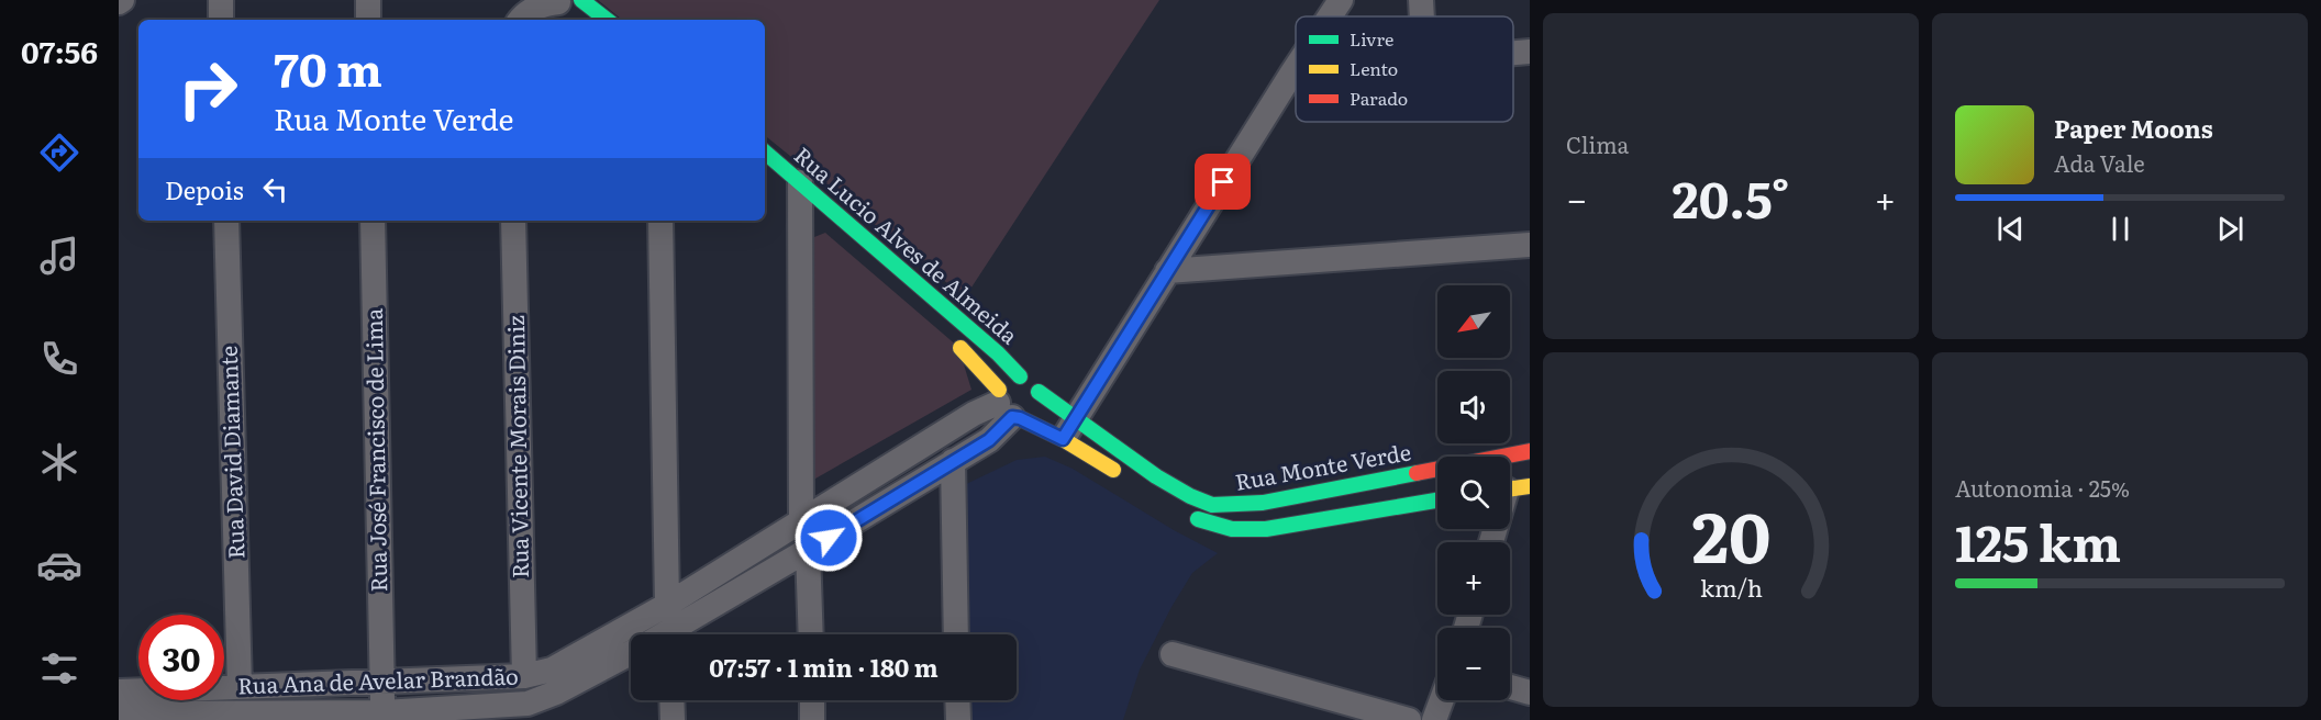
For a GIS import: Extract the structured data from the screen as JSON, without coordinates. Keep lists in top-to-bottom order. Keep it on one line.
{"streets":{"street":["Rua Lucio Alves de Almeida","Rua Vicente Morais Diniz","Rua José Francisco de Lima","Rua David Diamante","Rua Monte Verde","Rua Ana de Avelar Brandão"]},"crossings":[["Rua Lucio Alves de Almeida","Rua Monte Verde"],["Rua Lucio Alves de Almeida","Rua Ana de Avelar Brandão"],["Rua Vicente Morais Diniz","Rua Ana de Avelar Brandão"],["Rua José Francisco de Lima","Rua Ana de Avelar Brandão"],["Rua David Diamante","Rua Ana de Avelar Brandão"],["Rua Monte Verde","Rua Ana de Avelar Brandão"]],"legend":["Livre","Lento","Parado"],"north":"bottom left","page":{"tabs":"07:56","tile":["Clima",["Autonomia · 25%","125 km"]],"turn":["70 m","Rua Monte Verde"],"song":["Paper Moons","Ada Vale"],"then":"Depois","heat":["−","20.5°","+"],"map_buttons":["+","−"],"limit":"30","trip":"07:57 · 1 min · 180 m","gauge":["20","km/h"]}}
